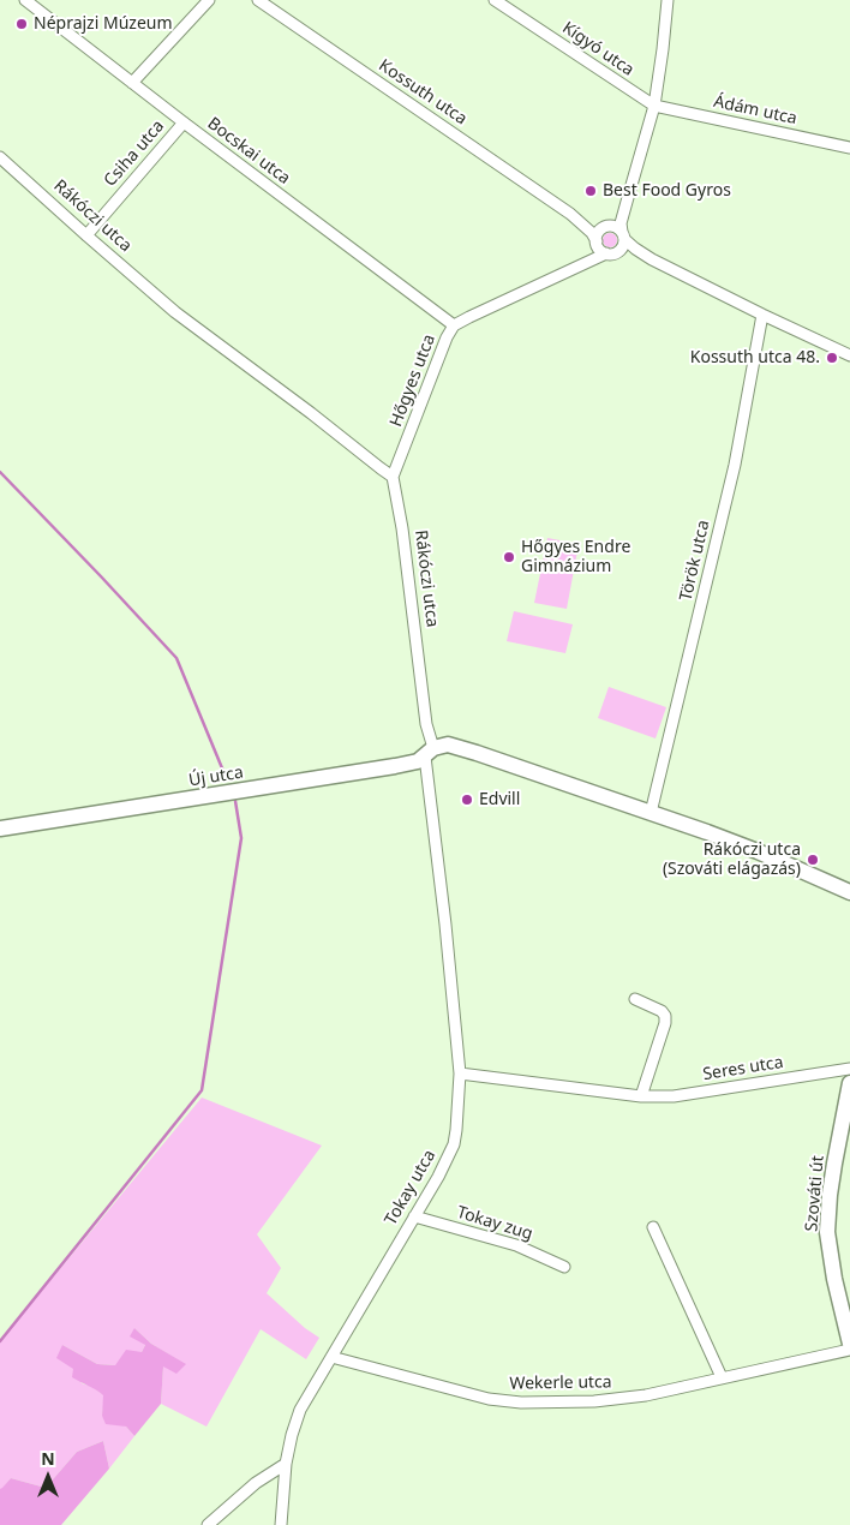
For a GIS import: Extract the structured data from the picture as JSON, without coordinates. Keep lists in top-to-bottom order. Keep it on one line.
{"streets":{"main road":["Új utca","Szováti út"],"street":["Kígyó utca","Kossuth utca","Ádám utca","Bocskai utca","Csiha utca","Rákóczi utca","Hőgyes utca","Török utca","Seres utca","Tokay utca","Tokay zug","Wekerle utca"]},"crossings":[["Kígyó utca","Ádám utca"],["Kossuth utca","Hőgyes utca"],["Bocskai utca","Csiha utca"],["Bocskai utca","Hőgyes utca"],["Csiha utca","Rákóczi utca"],["Rákóczi utca","Hőgyes utca"],["Rákóczi utca","Új utca"],["Rákóczi utca","Tokay utca"],["Új utca","Tokay utca"],["Seres utca","Tokay utca"],["Tokay utca","Tokay zug"],["Tokay utca","Wekerle utca"]],"places":["Néprajzi Múzeum","Best Food Gyros","Kossuth utca 48.","Hőgyes Endre Gimnázium","Edvill","Rákóczi utca (Szováti elágazás)"],"north":"top"}
